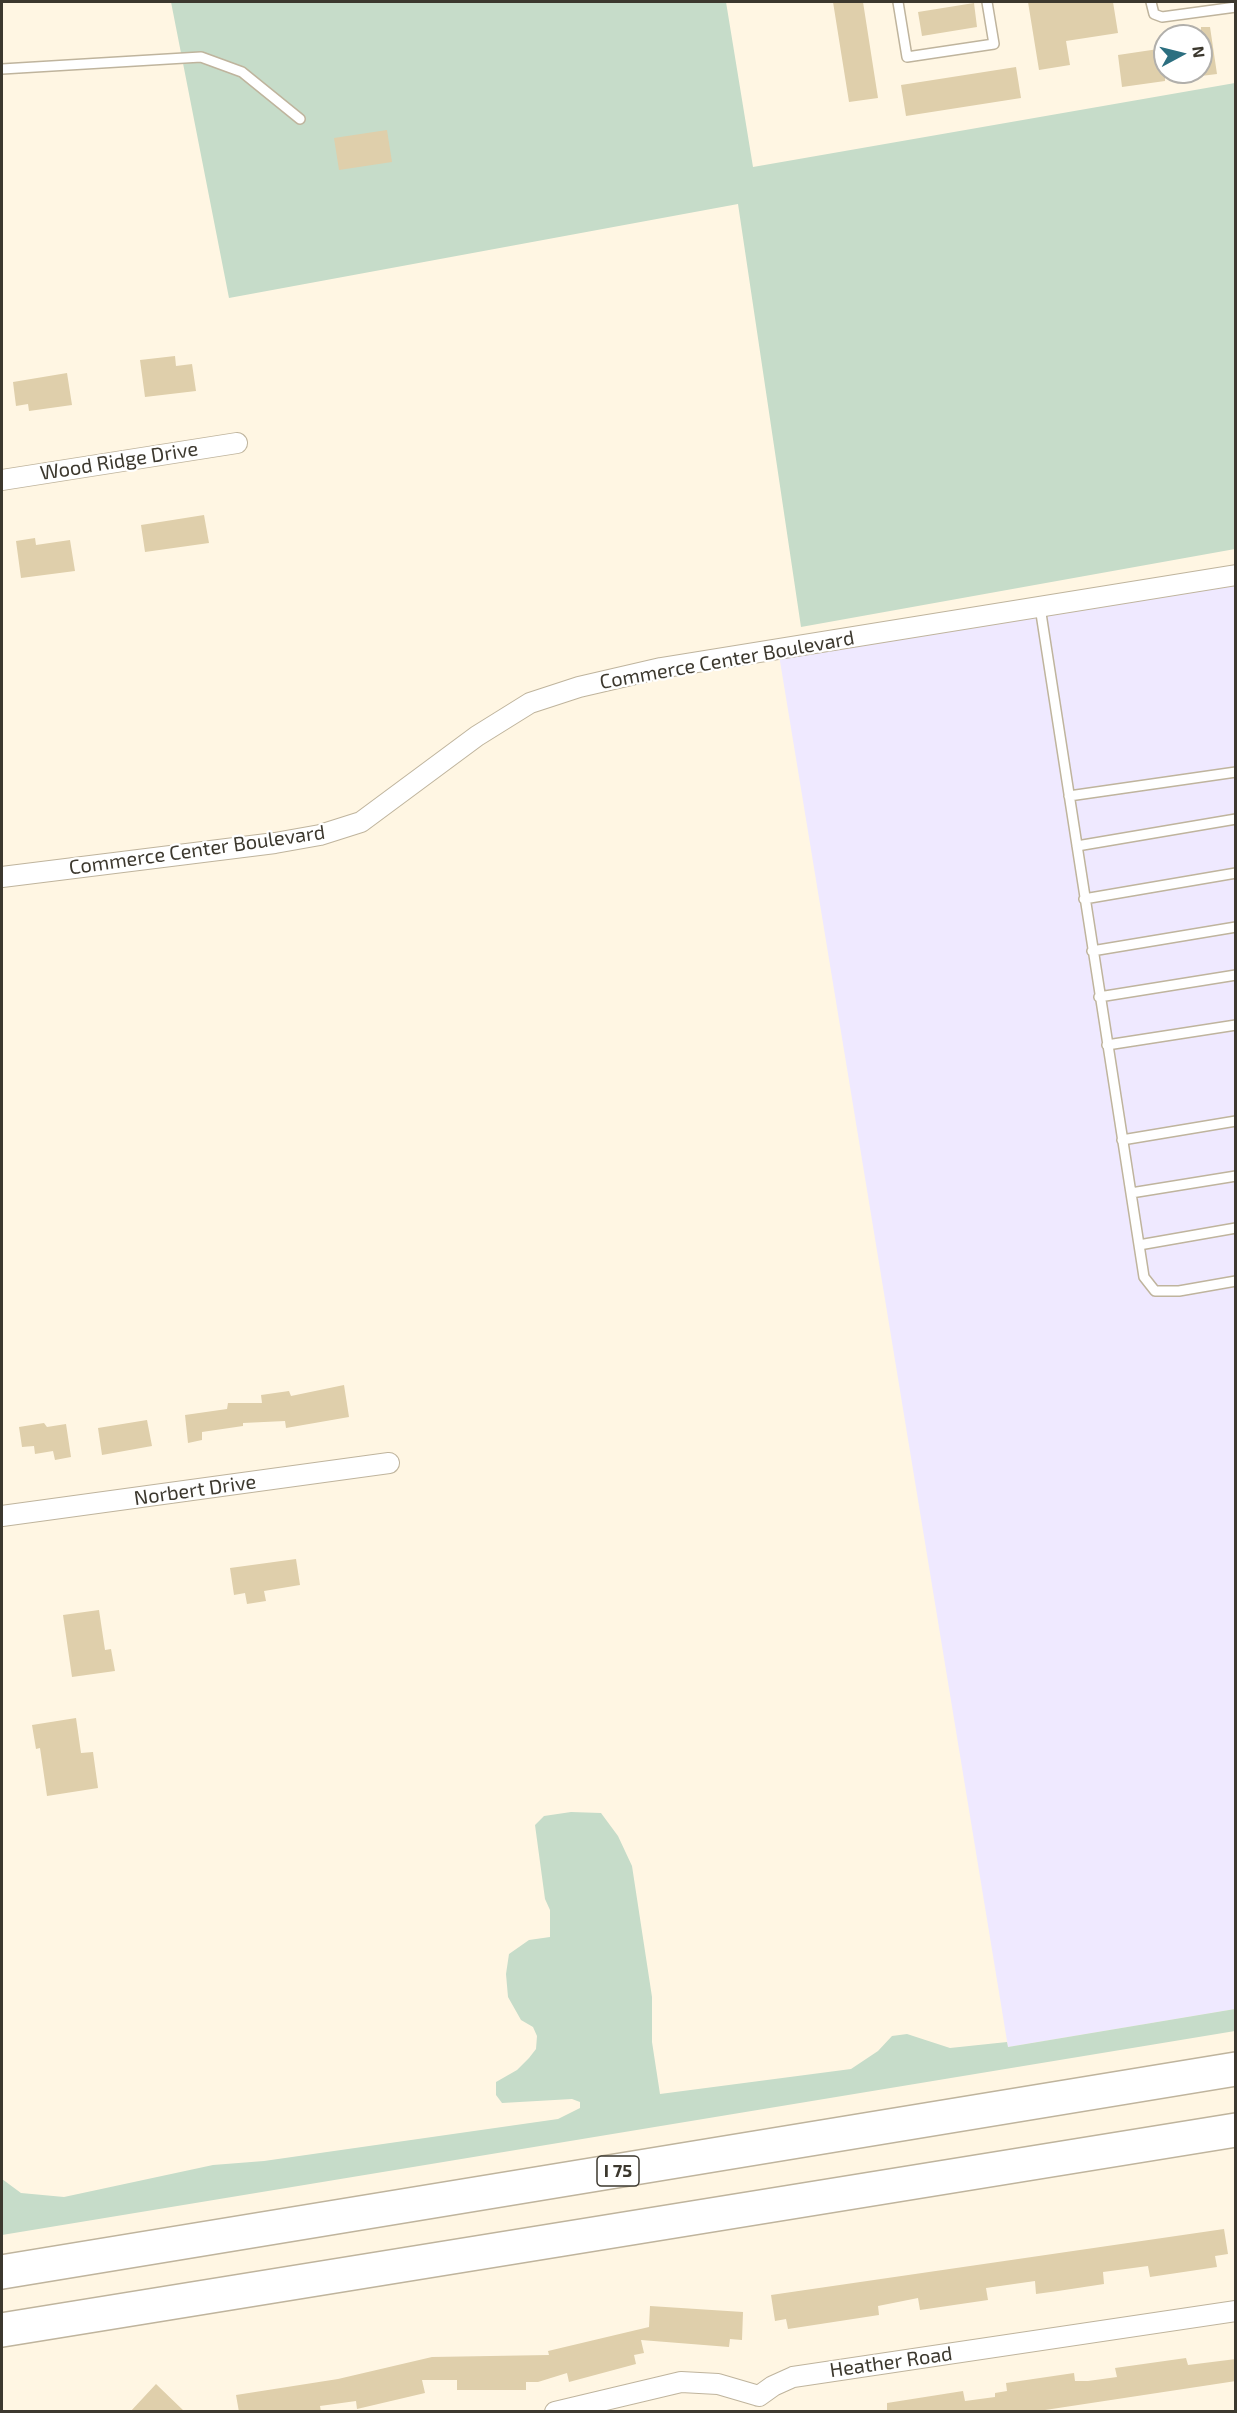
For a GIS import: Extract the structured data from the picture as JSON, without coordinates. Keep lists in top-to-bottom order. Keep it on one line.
{"streets":{"highway":["I 75"],"street":["Wood Ridge Drive","Commerce Center Boulevard","Norbert Drive","Heather Road"]},"north":"right"}
